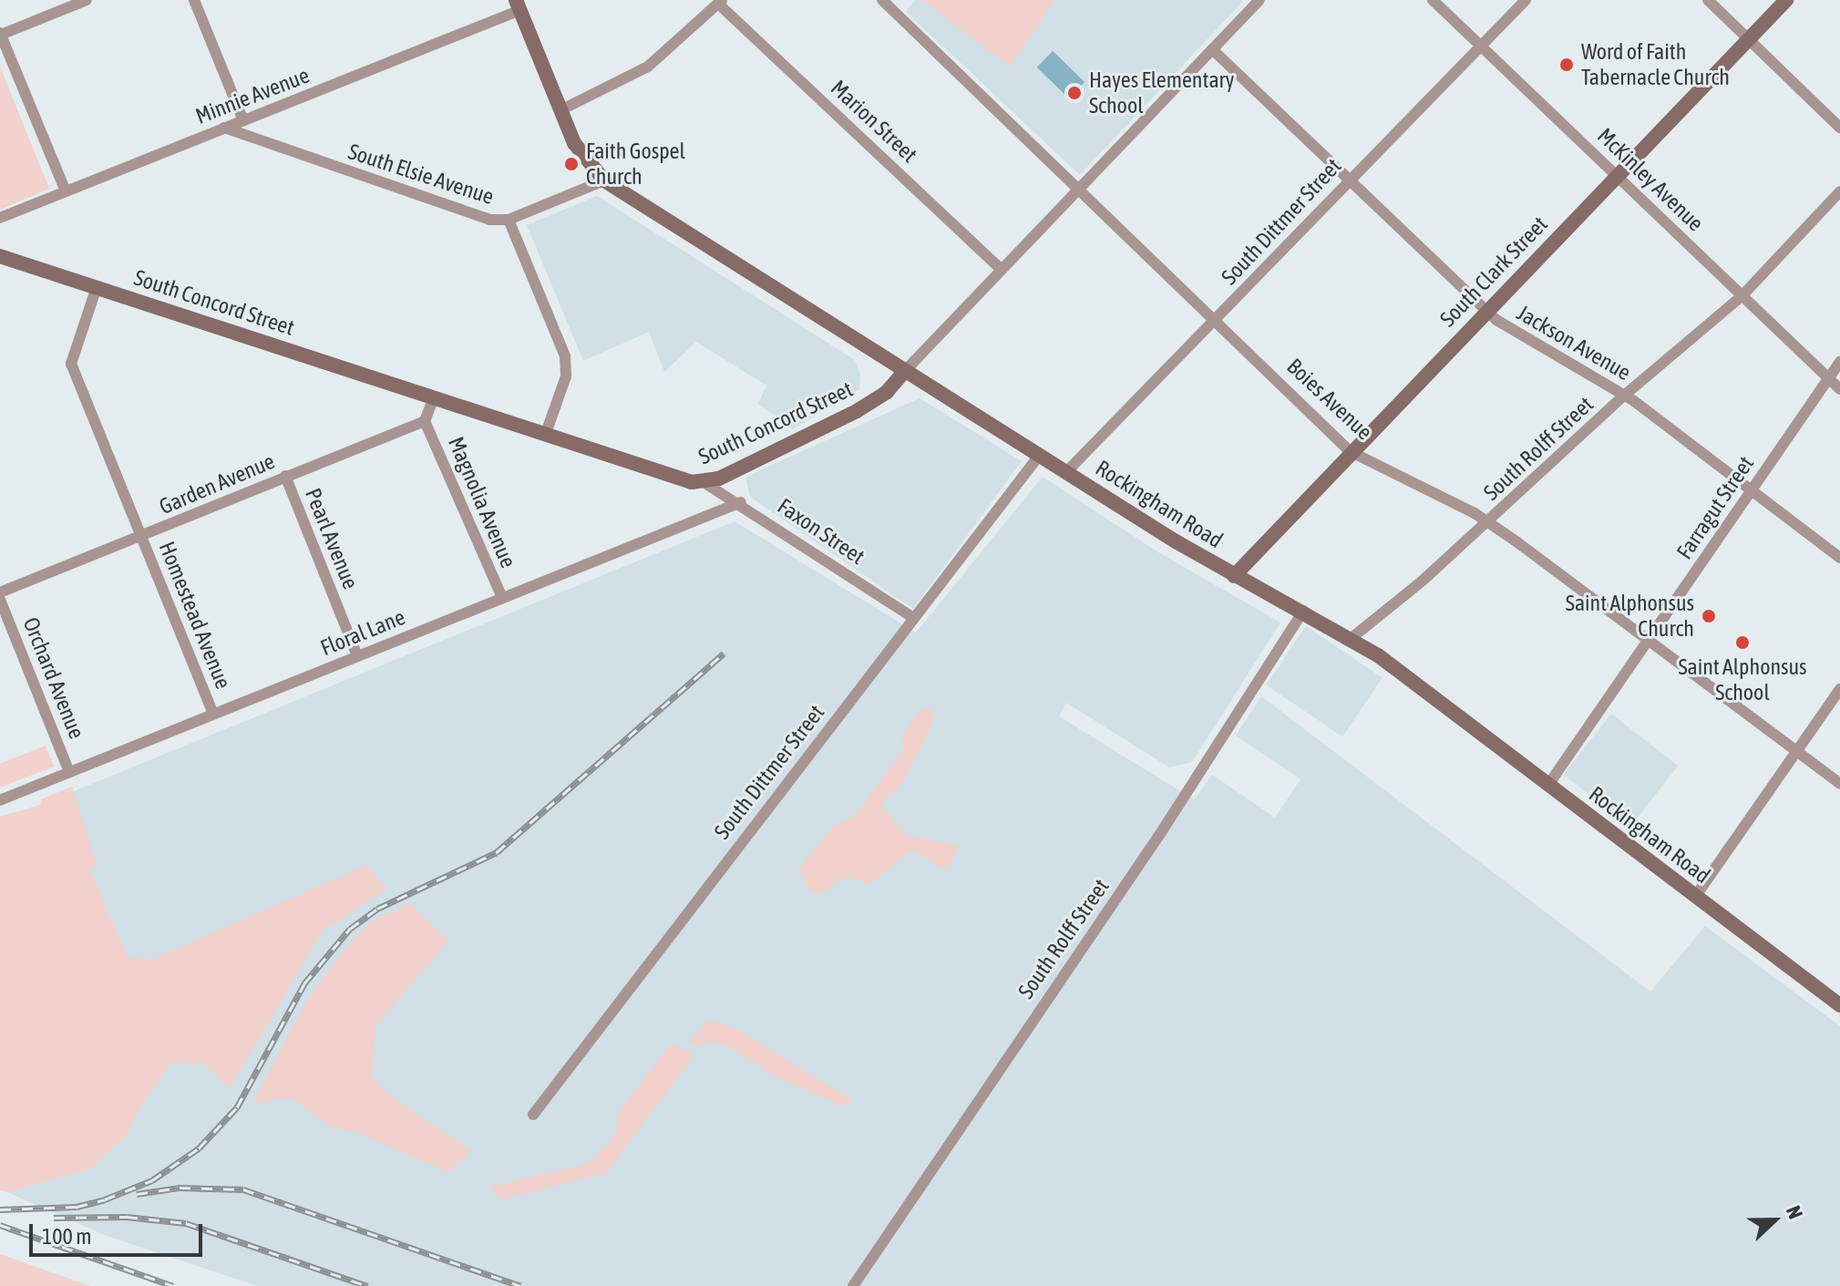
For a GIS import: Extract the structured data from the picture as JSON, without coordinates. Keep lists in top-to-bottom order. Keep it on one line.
{"streets":{"street":["Minnie Avenue","Marion Street","South Elsie Avenue","McKinley Avenue","South Dittmer Street","South Clark Street","South Concord Street","Jackson Avenue","Boies Avenue","South Rolff Street","Garden Avenue","Magnolia Avenue","Rockingham Road","Farragut Street","Faxon Street","Pearl Avenue","Homestead Avenue","Floral Lane","Orchard Avenue"]},"crossings":[["Minnie Avenue","South Elsie Avenue"],["Minnie Avenue","Rockingham Road"],["Marion Street","South Concord Street"],["South Elsie Avenue","Rockingham Road"],["McKinley Avenue","South Dittmer Street"],["McKinley Avenue","South Clark Street"],["McKinley Avenue","South Rolff Street"],["McKinley Avenue","Farragut Street"],["South Dittmer Street","Jackson Avenue"],["South Dittmer Street","Boies Avenue"],["South Dittmer Street","Rockingham Road"],["South Dittmer Street","Faxon Street"],["South Clark Street","Jackson Avenue"],["South Clark Street","Boies Avenue"],["South Clark Street","Rockingham Road"],["South Concord Street","Jackson Avenue"],["South Concord Street","Boies Avenue"],["South Concord Street","Rockingham Road"],["South Concord Street","Faxon Street"],["South Concord Street","Homestead Avenue"],["Jackson Avenue","South Rolff Street"],["Jackson Avenue","Farragut Street"],["Boies Avenue","South Rolff Street"],["Boies Avenue","Farragut Street"],["South Rolff Street","Rockingham Road"],["Garden Avenue","Magnolia Avenue"],["Garden Avenue","Pearl Avenue"],["Garden Avenue","Homestead Avenue"],["Magnolia Avenue","Floral Lane"],["Rockingham Road","Farragut Street"],["Faxon Street","Floral Lane"],["Pearl Avenue","Floral Lane"],["Homestead Avenue","Floral Lane"],["Floral Lane","Orchard Avenue"]],"places":["Word of Faith Tabernacle Church","Hayes Elementary School","Faith Gospel Church","Saint Alphonsus Church","Saint Alphonsus School"],"scale_bar":"100 m","north":"right"}
